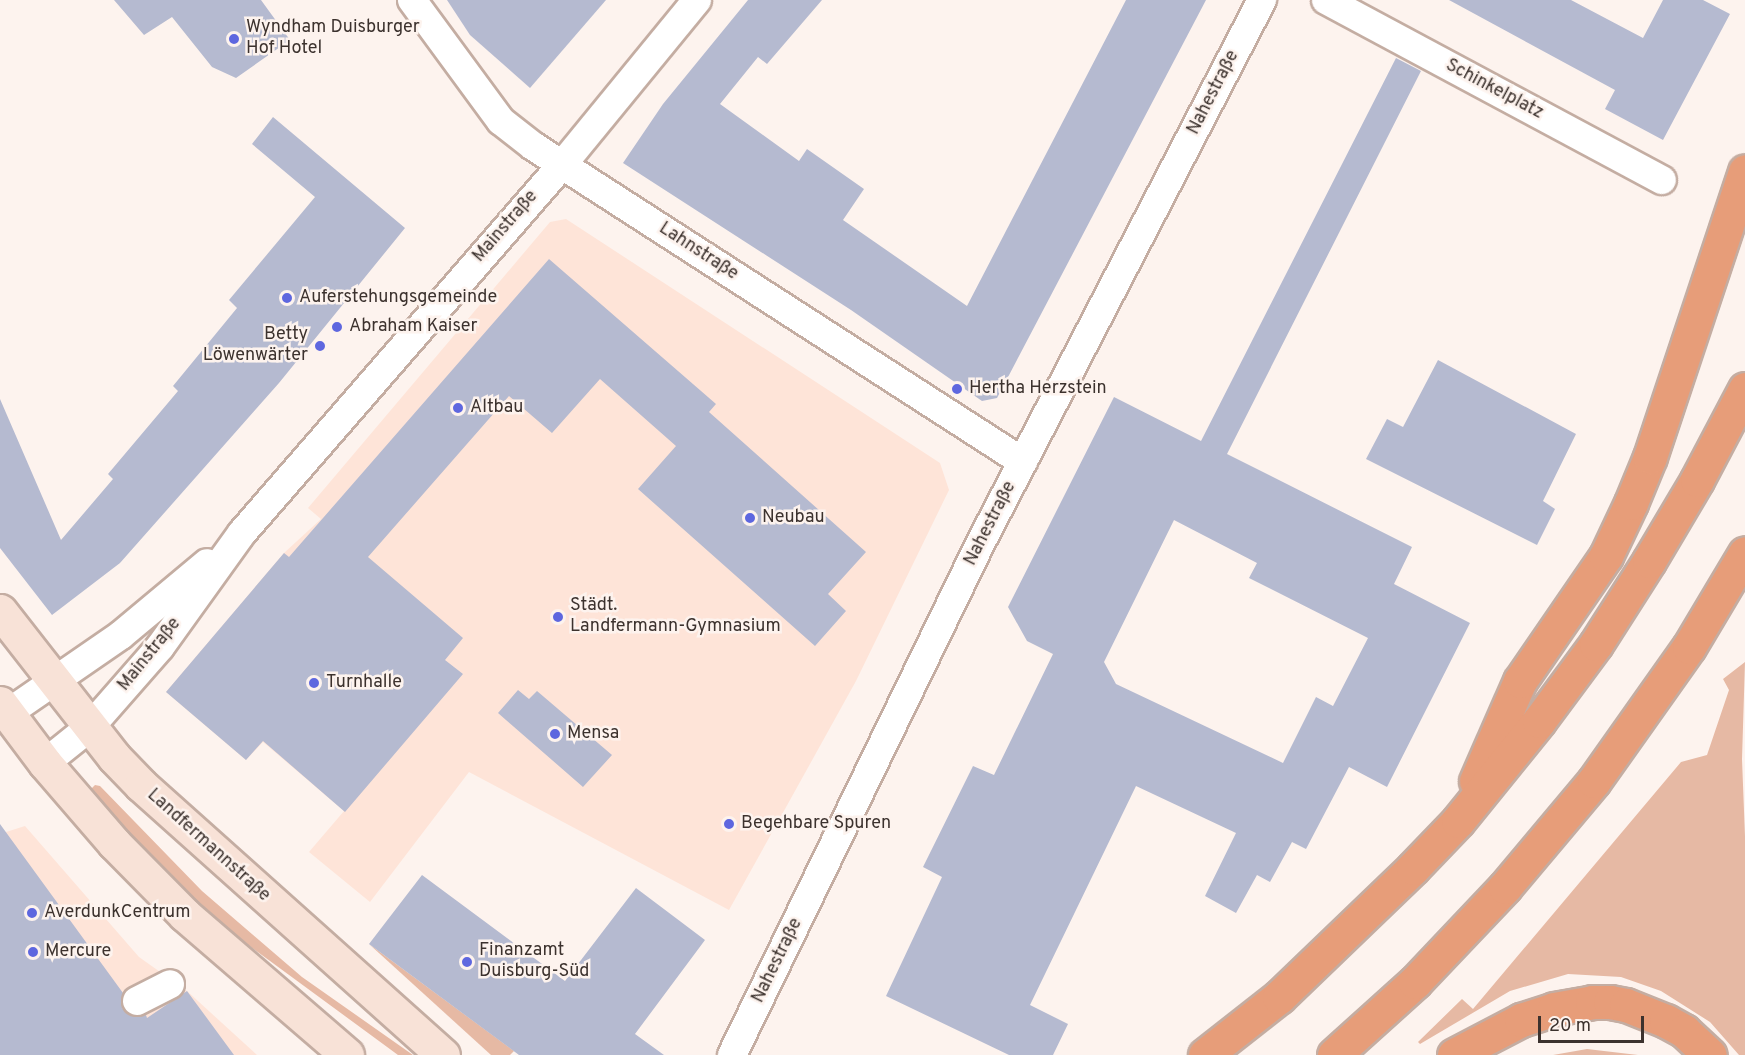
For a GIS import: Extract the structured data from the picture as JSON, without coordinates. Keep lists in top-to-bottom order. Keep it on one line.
{"streets":{"main road":["Landfermannstraße"],"street":["Schinkelplatz","Nahestraße","Mainstraße","Lahnstraße"]},"crossings":[["Nahestraße","Lahnstraße"],["Mainstraße","Lahnstraße"],["Mainstraße","Landfermannstraße"]],"places":["Wyndham Duisburger Hof Hotel","Auferstehungsgemeinde","Abraham Kaiser","Betty Löwenwärter","Hertha Herzstein","Altbau","Neubau","Städt. Landfermann-Gymnasium","Turnhalle","Mensa","Begehbare Spuren","AverdunkCentrum","Mercure","Finanzamt Duisburg-Süd"],"scale_bar":"20 m"}
